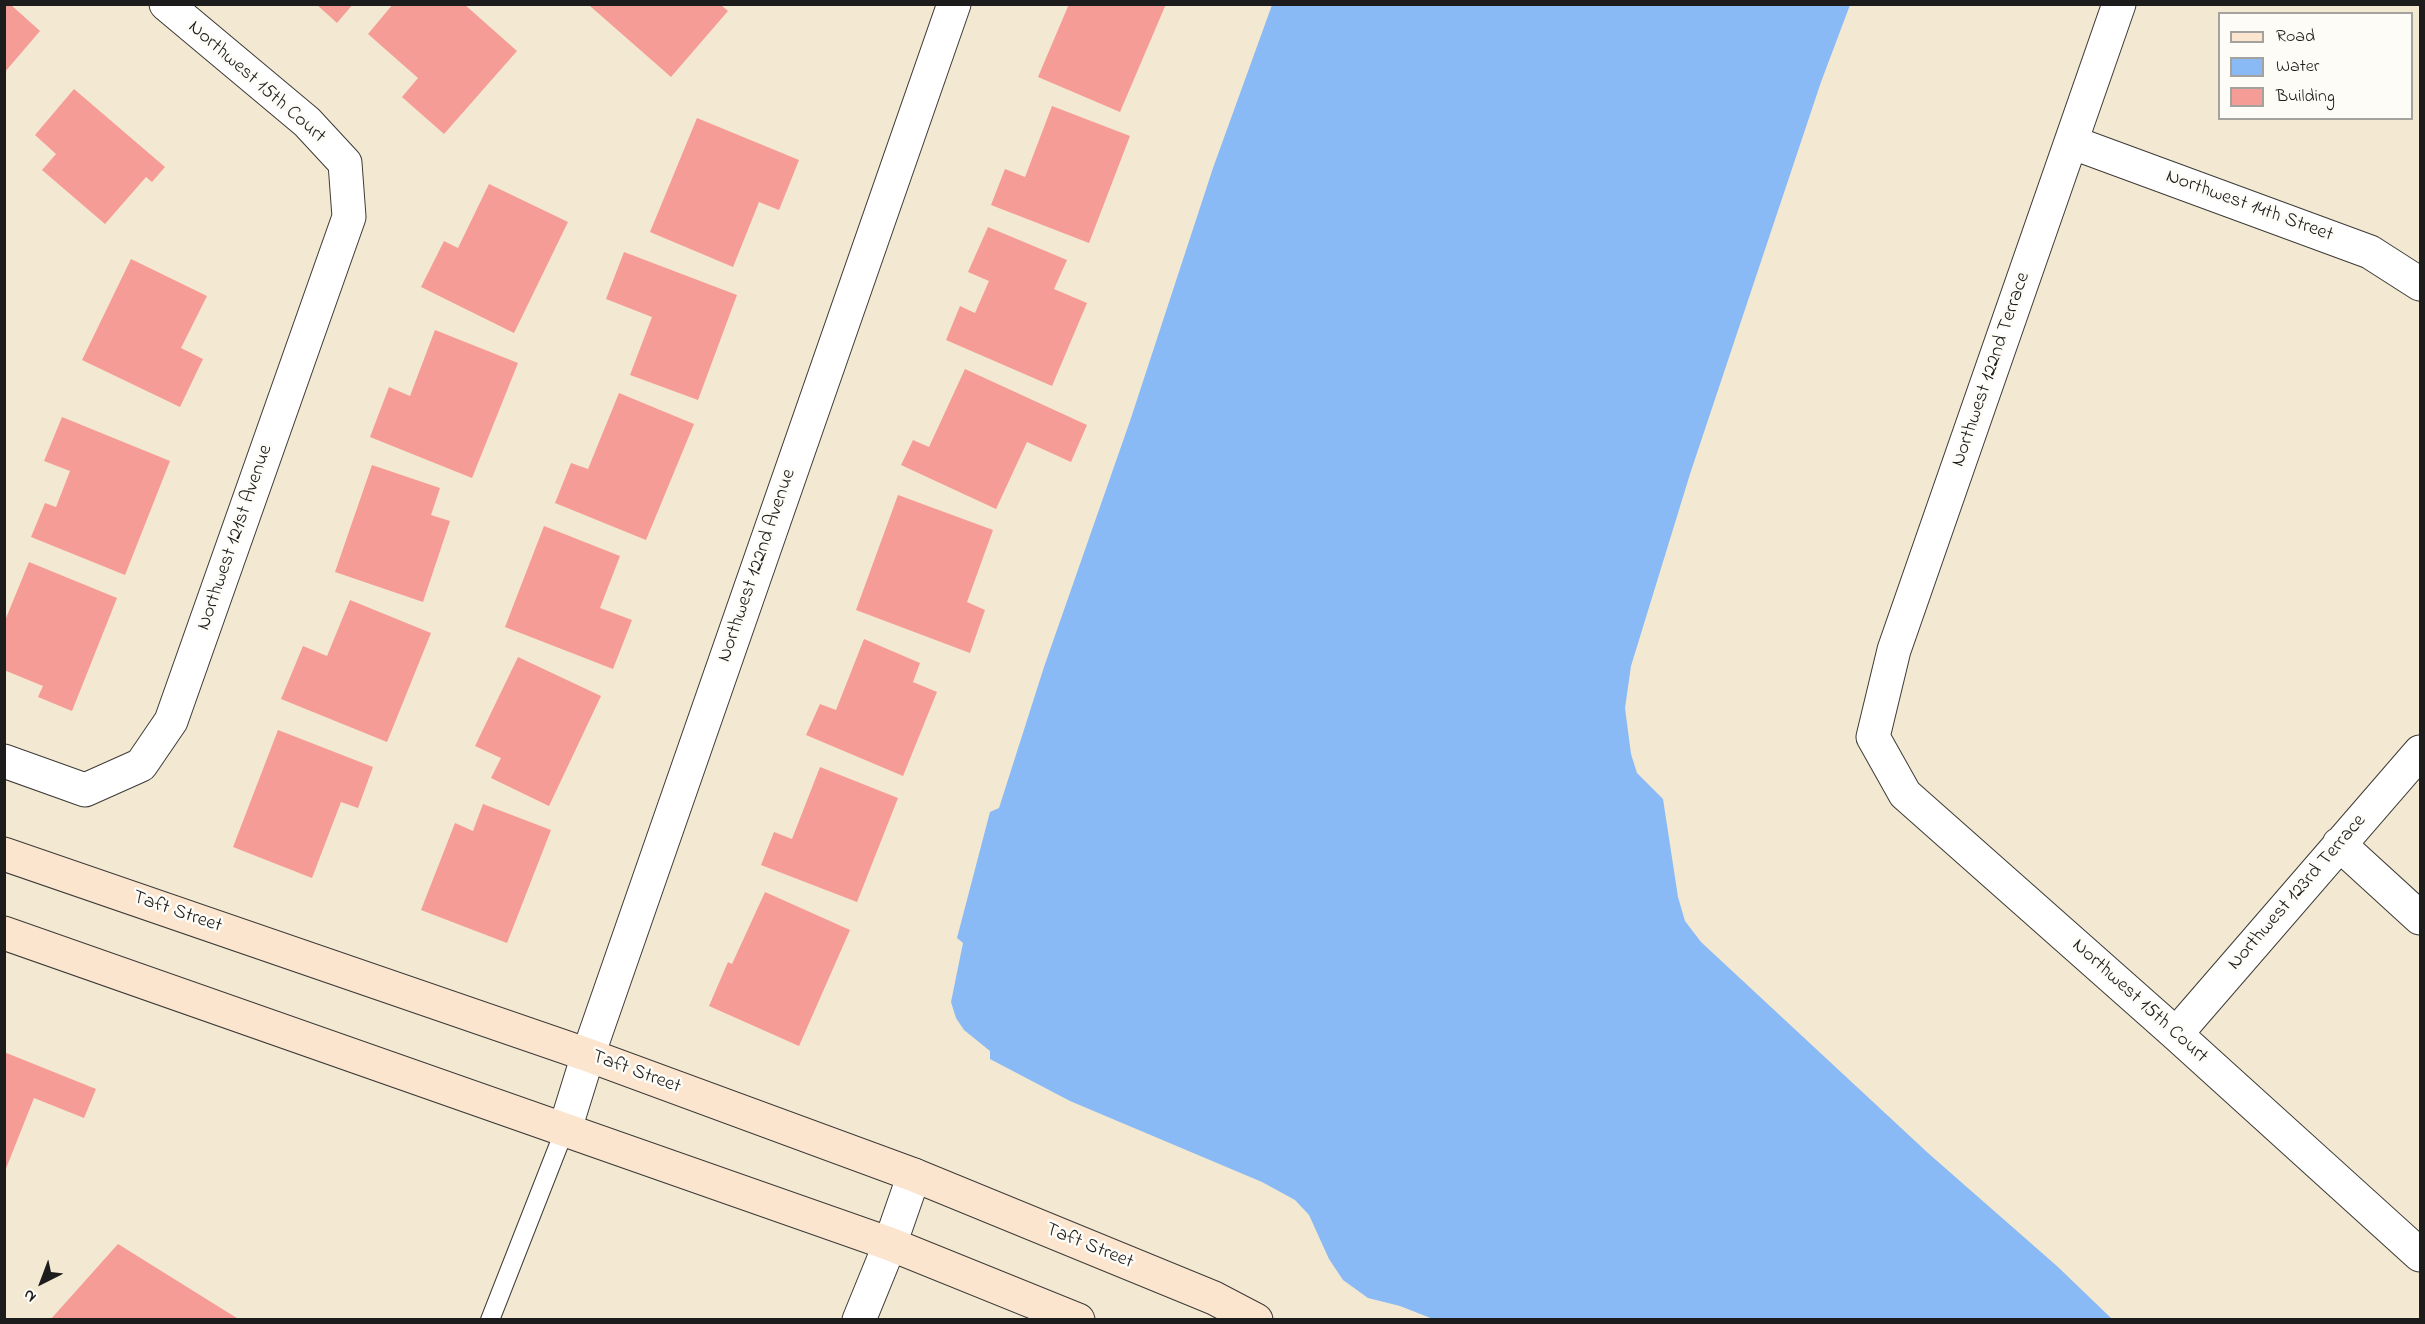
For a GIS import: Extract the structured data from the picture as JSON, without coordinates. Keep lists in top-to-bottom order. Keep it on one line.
{"streets":{"street":["Northwest 15th Court","Northwest 14th Street","Northwest 122nd Terrace","Northwest 121st Avenue","Northwest 122nd Avenue","Northwest 123rd Terrace","Taft Street"]},"crossings":[["Northwest 15th Court","Northwest 122nd Terrace"],["Northwest 15th Court","Northwest 121st Avenue"],["Northwest 15th Court","Northwest 123rd Terrace"],["Northwest 14th Street","Northwest 122nd Terrace"],["Northwest 122nd Avenue","Taft Street"]],"legend":["Road","Water","Building"],"north":"bottom left"}
